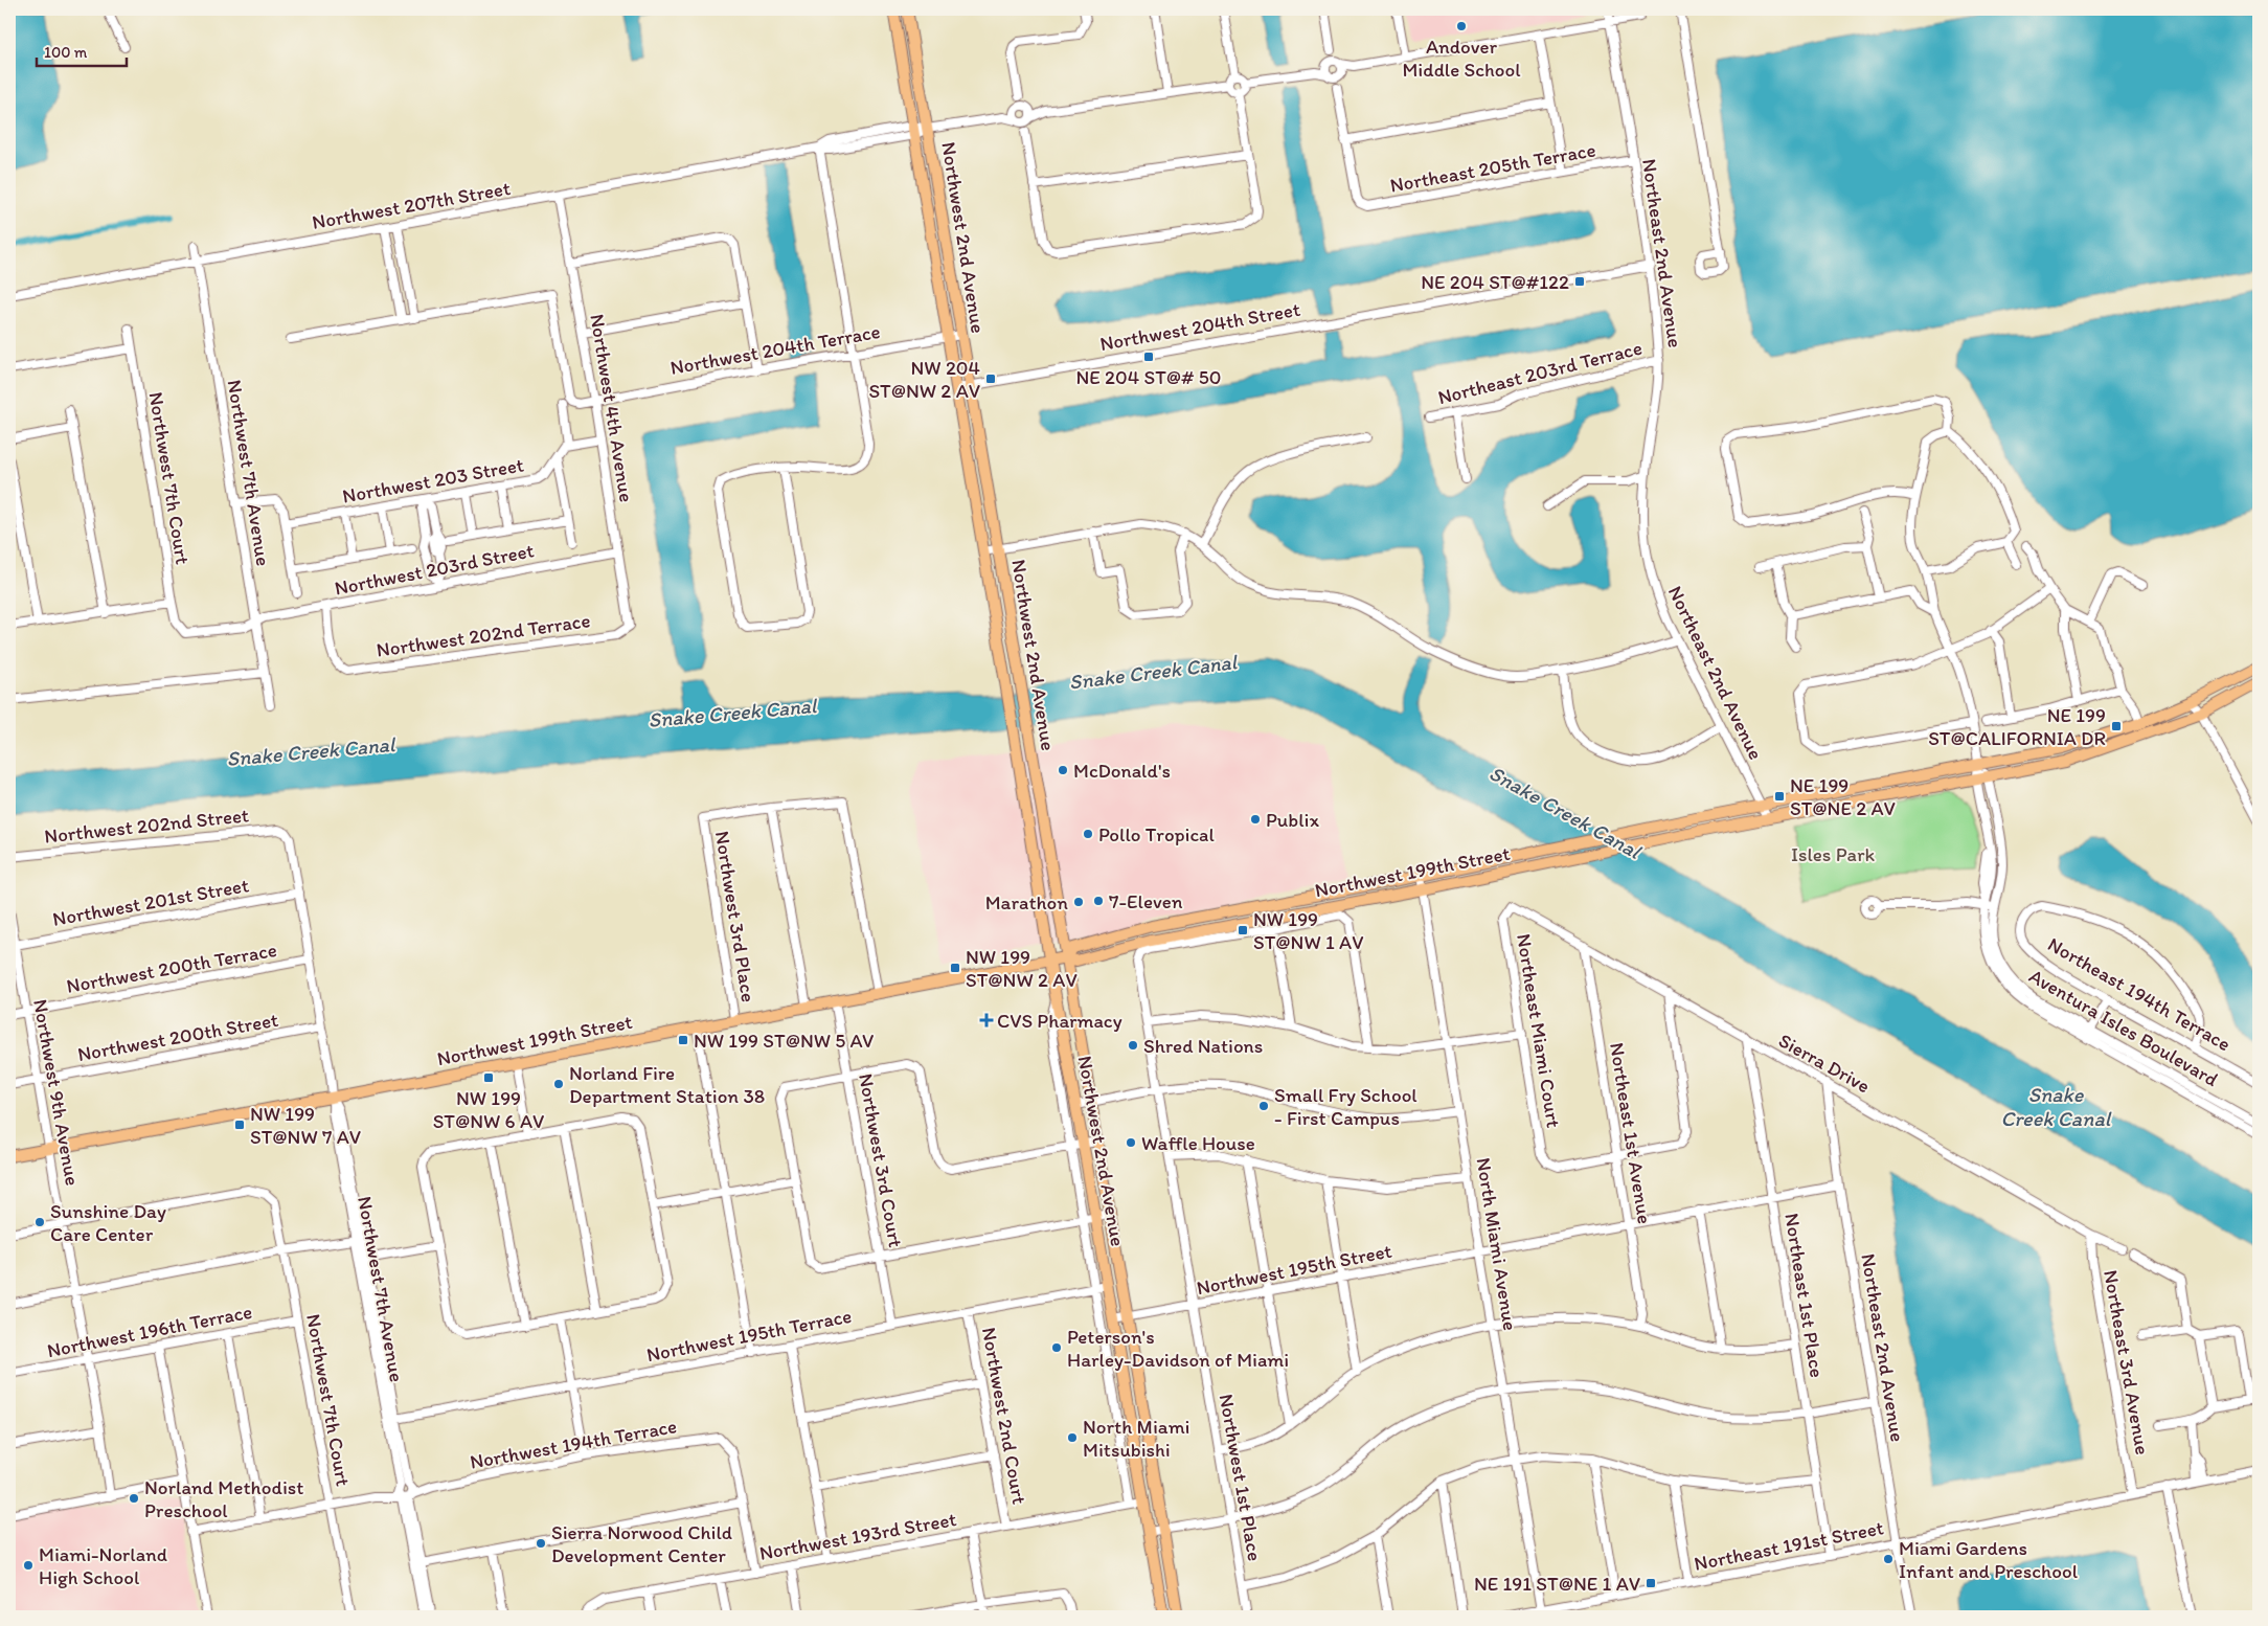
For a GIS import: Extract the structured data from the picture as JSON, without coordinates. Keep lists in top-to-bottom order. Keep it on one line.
{"streets":{"main road":["Northwest 2nd Avenue","Northwest 199th Street"],"street":["Northeast 205th Terrace","Northwest 207th Street","Northeast 2nd Avenue","Northwest 204th Street","Northwest 204th Terrace","Northeast 203rd Terrace","Northwest 4th Avenue","Northwest 7th Avenue","Northwest 7th Court","Northwest 203 Street","Northwest 203rd Street","Northwest 202nd Terrace","Northwest 202nd Street","Northwest 201st Street","Northwest 3rd Place","Northwest 200th Terrace","Northeast 194th Terrace","Aventura Isles Boulevard","Northeast Miami Court","Northwest 200th Street","Sierra Drive","Northwest 9th Avenue","Northeast 1st Avenue","Northwest 3rd Court","North Miami Avenue","Northwest 195th Street","Northeast 1st Place","Northwest 196th Terrace","Northwest 195th Terrace","Northeast 3rd Avenue","Northwest 2nd Court","Northwest 194th Terrace","Northwest 1st Place","Northwest 193rd Street","Northeast 191st Street"]},"crossings":[["Northeast 205th Terrace","Northeast 2nd Avenue"],["Northwest 207th Street","Northwest 2nd Avenue"],["Northwest 207th Street","Northwest 4th Avenue"],["Northwest 207th Street","Northwest 7th Avenue"],["Northwest 2nd Avenue","Northwest 204th Street"],["Northwest 2nd Avenue","Northwest 204th Terrace"],["Northwest 2nd Avenue","Northwest 199th Street"],["Northwest 2nd Avenue","Northwest 195th Street"],["Northwest 2nd Avenue","Northwest 195th Terrace"],["Northwest 2nd Avenue","Northwest 193rd Street"],["Northeast 2nd Avenue","Northwest 204th Street"],["Northeast 2nd Avenue","Northeast 203rd Terrace"],["Northeast 2nd Avenue","Northwest 199th Street"],["Northeast 2nd Avenue","Sierra Drive"],["Northeast 2nd Avenue","Northwest 195th Street"],["Northeast 2nd Avenue","Northeast 191st Street"],["Northwest 204th Terrace","Northwest 4th Avenue"],["Northwest 4th Avenue","Northwest 203rd Street"],["Northwest 4th Avenue","Northwest 202nd Terrace"],["Northwest 7th Avenue","Northwest 203rd Street"],["Northwest 7th Avenue","Northwest 202nd Street"],["Northwest 7th Avenue","Northwest 199th Street"],["Northwest 7th Avenue","Northwest 201st Street"],["Northwest 7th Avenue","Northwest 200th Terrace"],["Northwest 7th Avenue","Northwest 200th Street"],["Northwest 7th Avenue","Northwest 195th Terrace"],["Northwest 7th Avenue","Northwest 194th Terrace"],["Northwest 7th Court","Northwest 203rd Street"],["Northwest 7th Court","Northwest 9th Avenue"],["Northwest 7th Court","Northwest 196th Terrace"],["Northwest 7th Court","Northwest 194th Terrace"],["Northwest 203rd Street","Northwest 202nd Terrace"],["Northwest 199th Street","Northwest 3rd Place"],["Northwest 199th Street","Aventura Isles Boulevard"],["Northwest 199th Street","Northwest 9th Avenue"],["Northwest 199th Street","Northwest 3rd Court"],["Northwest 199th Street","North Miami Avenue"],["Northwest 201st Street","Northwest 9th Avenue"],["Northwest 200th Terrace","Northwest 9th Avenue"],["Northeast Miami Court","Sierra Drive"],["Northeast Miami Court","Northeast 1st Avenue"],["Northwest 200th Street","Northwest 9th Avenue"],["Sierra Drive","Northeast 1st Avenue"],["Sierra Drive","Northeast 1st Place"],["Sierra Drive","Northeast 3rd Avenue"],["Northwest 9th Avenue","Northwest 196th Terrace"],["Northeast 1st Avenue","Northwest 195th Street"],["Northwest 3rd Court","Northwest 195th Terrace"],["North Miami Avenue","Northwest 195th Street"],["North Miami Avenue","Northeast 191st Street"],["Northwest 195th Street","Northeast 1st Place"],["Northwest 195th Street","Northwest 1st Place"],["Northeast 1st Place","Northeast 191st Street"],["Northwest 195th Terrace","Northwest 2nd Court"],["Northeast 3rd Avenue","Northeast 191st Street"],["Northwest 2nd Court","Northwest 193rd Street"]],"water":["Snake Creek Canal"],"parks":["Isles Park"],"places":{"other":["Andover Middle School","McDonald's","Publix","Pollo Tropical","7-Eleven","Marathon","Shred Nations","Norland Fire Department Station 38","Small Fry School - First Campus","Waffle House","Sunshine Day Care Center","Peterson's Harley-Davidson of Miami","North Miami Mitsubishi","Norland Methodist Preschool","Sierra Norwood Child Development Center","Miami Gardens Infant and Preschool","Miami-Norland High School"],"transit":["NE 204 ST@#122","NE 204 ST@# 50","NW 204 ST@NW 2 AV","NE 199 ST@CALIFORNIA DR","NE 199 ST@NE 2 AV","NW 199 ST@NW 1 AV","NW 199 ST@NW 2 AV","NW 199 ST@NW 5 AV","NW 199 ST@NW 6 AV","NW 199 ST@NW 7 AV","NE 191 ST@NE 1 AV"],"health":["CVS Pharmacy"]},"scale_bar":"100 m"}
